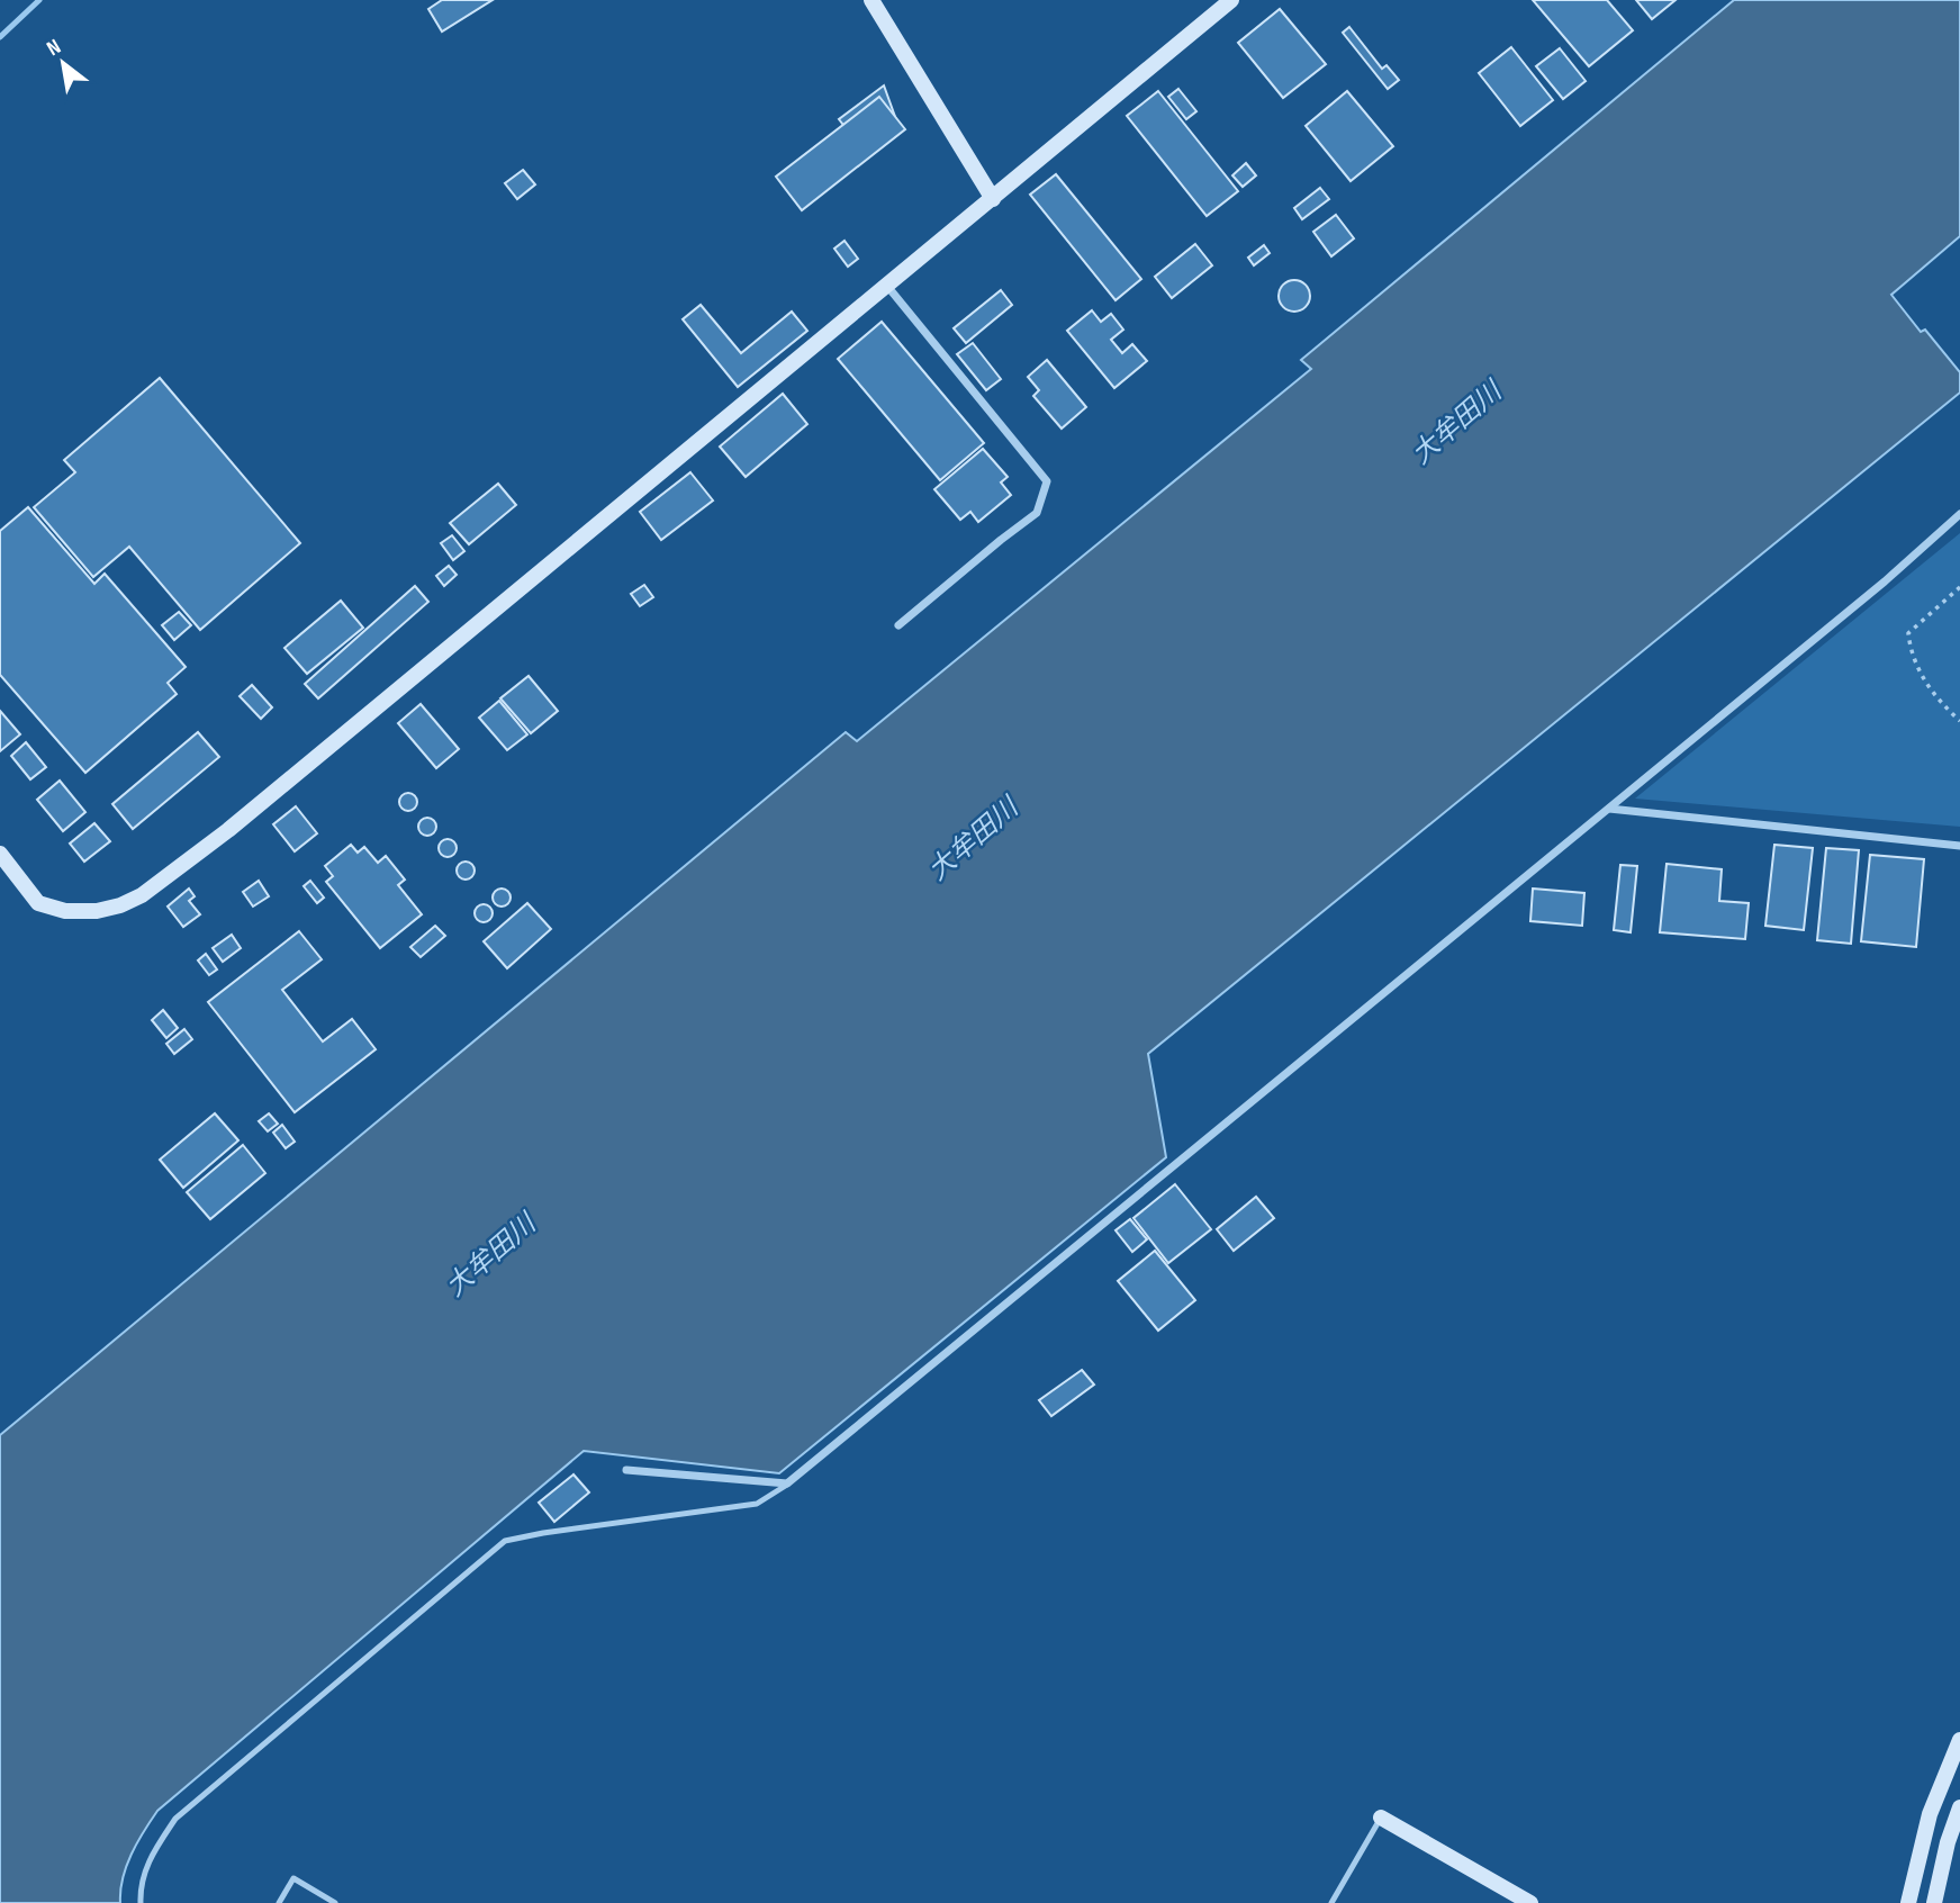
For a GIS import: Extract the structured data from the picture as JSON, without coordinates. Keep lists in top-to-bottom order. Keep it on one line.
{"water":["大牟田川"],"north":"top left"}
